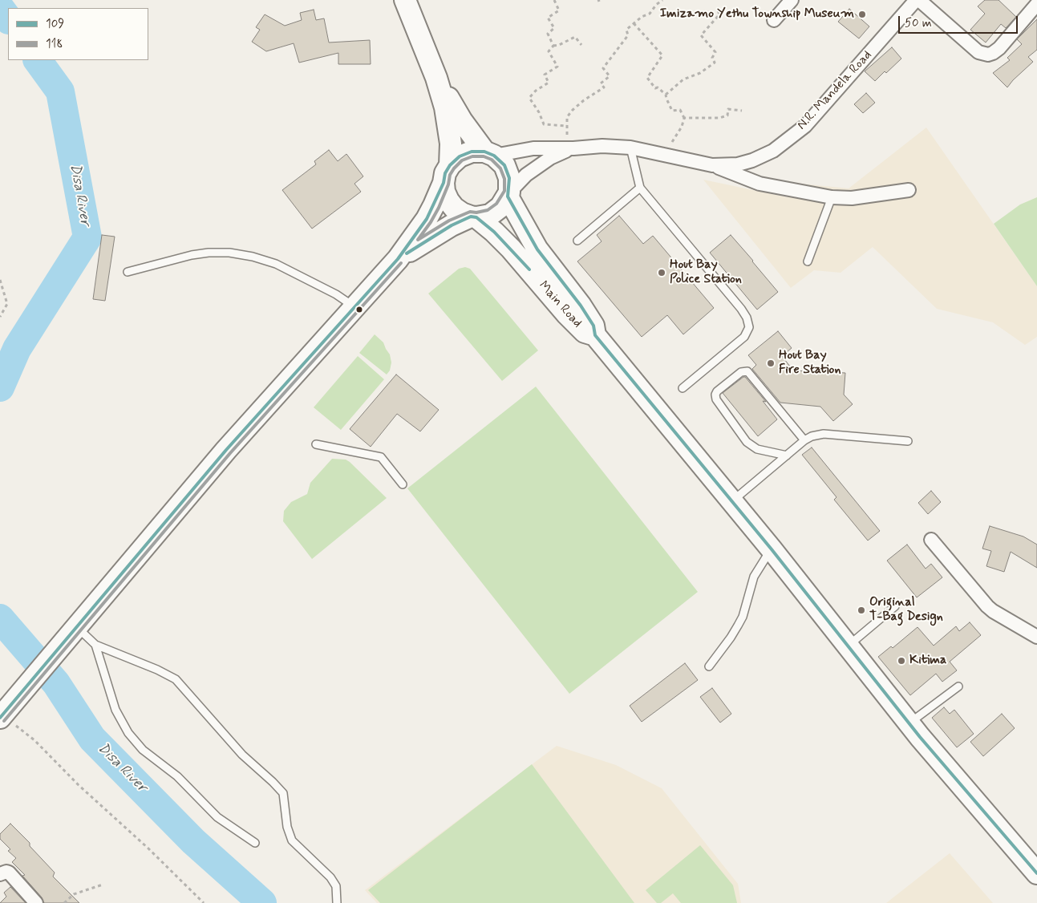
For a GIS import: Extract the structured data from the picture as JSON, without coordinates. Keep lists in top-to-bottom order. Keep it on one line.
{"streets":{"main road":["Main Road"],"street":["N.R. Mandela Road"]},"crossings":[["N.R. Mandela Road","Main Road"]],"water":["Disa River"],"places":["Imizamo Yethu Township Museum","Hout Bay Police Station","Hout Bay Fire Station","Original T-Bag Design","Kitima"],"lines":["transit line 109","transit line 118"],"legend":["109","118"],"scale_bar":"50 m"}
